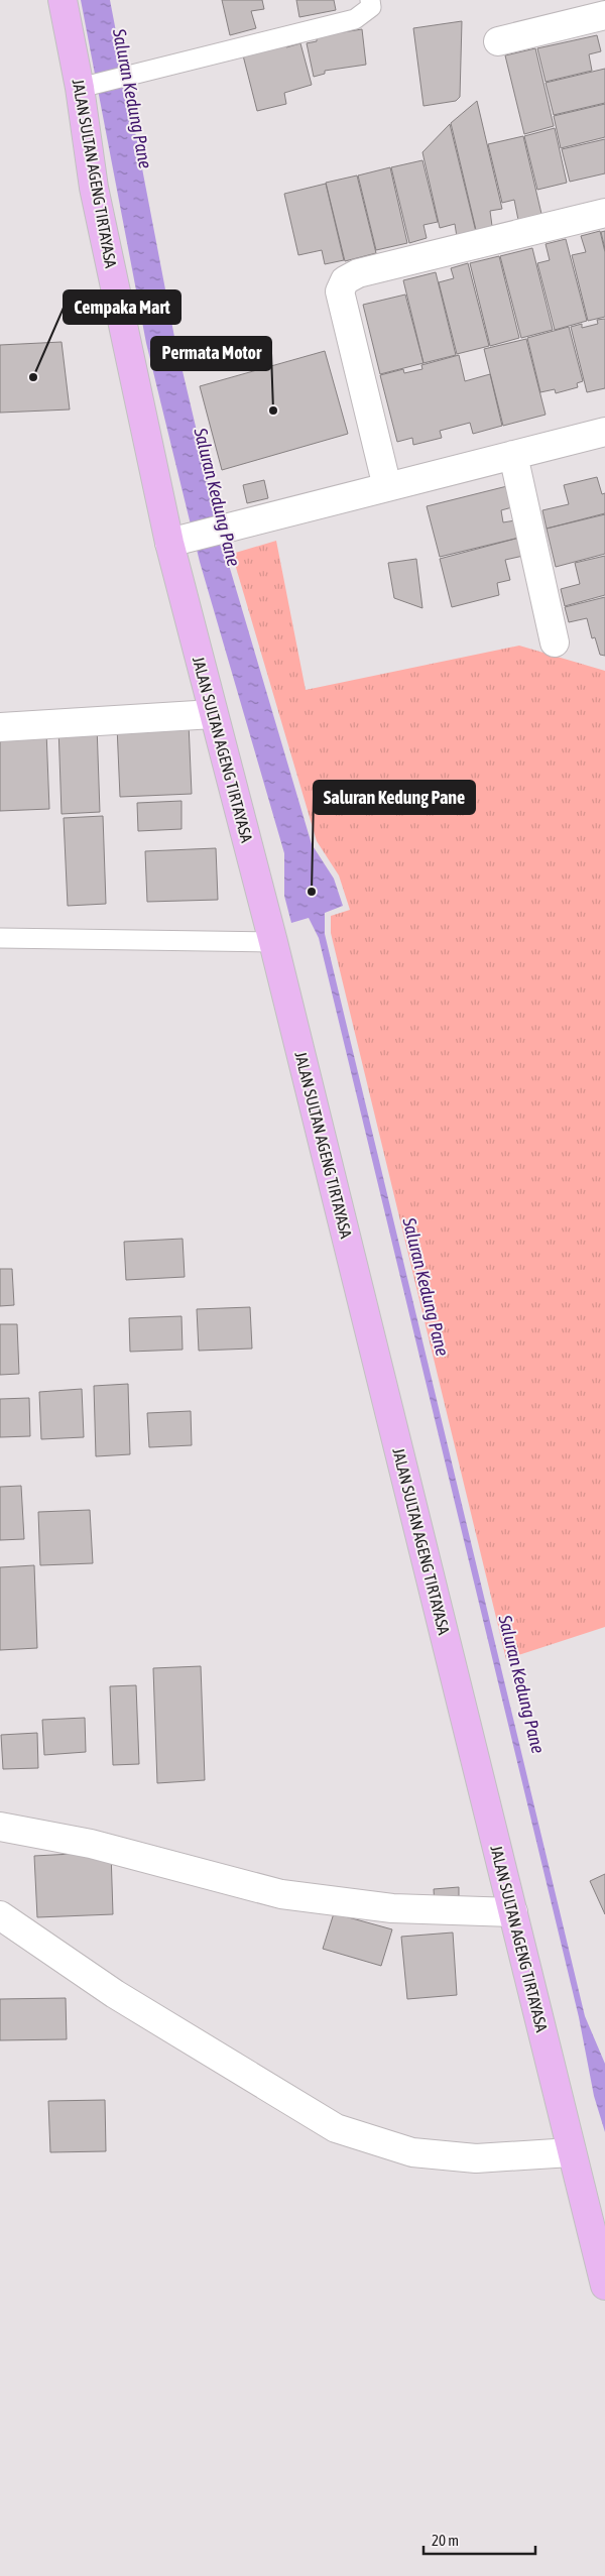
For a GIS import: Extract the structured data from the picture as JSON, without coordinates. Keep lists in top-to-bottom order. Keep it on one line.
{"streets":{"main road":["JALAN SULTAN AGENG TIRTAYASA"]},"water":["Saluran Kedung Pane"],"places":["Cempaka Mart","Permata Motor","Saluran Kedung Pane"],"scale_bar":"20 m"}
